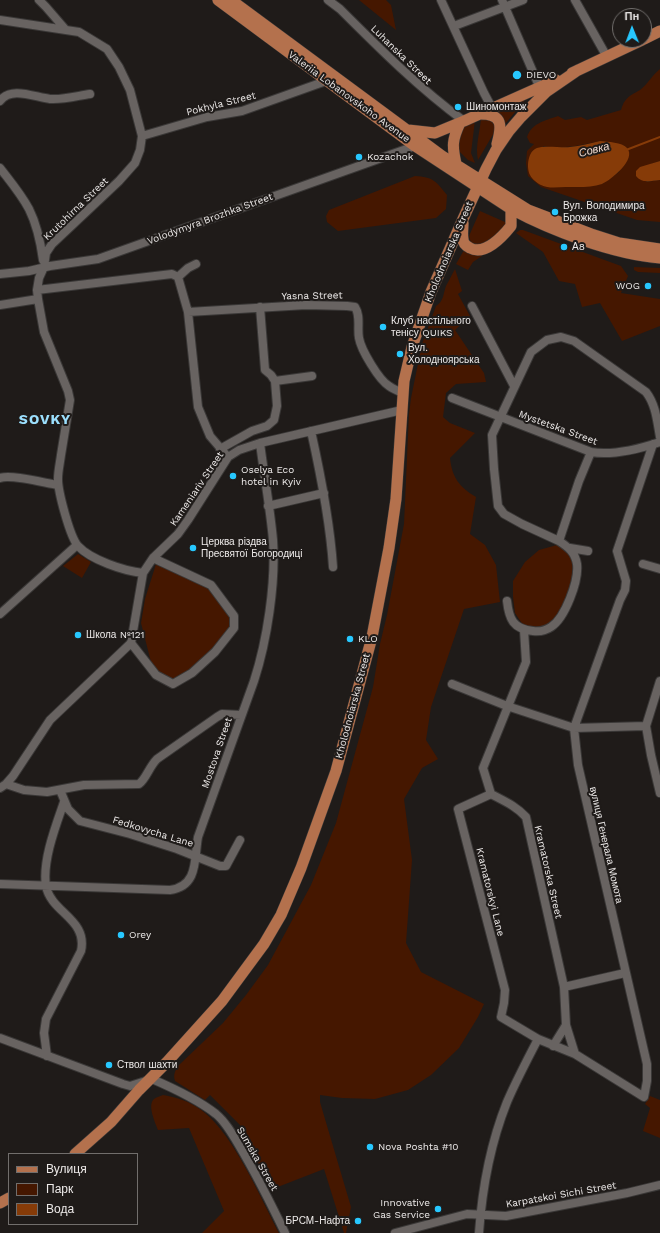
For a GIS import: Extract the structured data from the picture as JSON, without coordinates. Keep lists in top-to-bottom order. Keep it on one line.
{"streets":{"main road":["Valeriia Lobanovskoho Avenue","Kholodnoiarska Street"],"street":["Luhanska Street","Pokhyla Street","Krutohirna Street","Volodymyra Brozhka Street","Yasna Street","Mystetska Street","Kameniariv Street","Mostova Street","Fedkovycha Lane","вулиця Генерала Момота","Kramatorska Street","Kramatorskyi Lane","Sumska Street","Karpatskoi Sichi Street"]},"crossings":[["Valeriia Lobanovskoho Avenue","Pokhyla Street"],["Valeriia Lobanovskoho Avenue","Volodymyra Brozhka Street"],["Valeriia Lobanovskoho Avenue","Kholodnoiarska Street"],["Pokhyla Street","Krutohirna Street"],["Krutohirna Street","Volodymyra Brozhka Street"],["Kholodnoiarska Street","Yasna Street"],["Kholodnoiarska Street","Kameniariv Street"],["Kholodnoiarska Street","Sumska Street"],["Mystetska Street","вулиця Генерала Момота"],["Kameniariv Street","Mostova Street"],["Mostova Street","Fedkovycha Lane"],["вулиця Генерала Момота","Kramatorska Street"],["вулиця Генерала Момота","Kramatorskyi Lane"],["Kramatorska Street","Kramatorskyi Lane"]],"districts":["SOVKY"],"water":["Совка"],"places":["DIEVO","Шиномонтаж","Kozachok","Вул. Володимира Брожка","А8","WOG","Клуб настільного тенісу QUIKS","Вул. Холодноярська","Oselya Eco hotel in Kyiv","Церква різдва Пресвятої Богородиці","Школа №121","KLO","Orey","Ствол шахти","Nova Poshta #10","Innovative Gas Service","БРСМ-Нафта"],"legend":["Вулиця","Парк","Вода"],"north":"top"}
